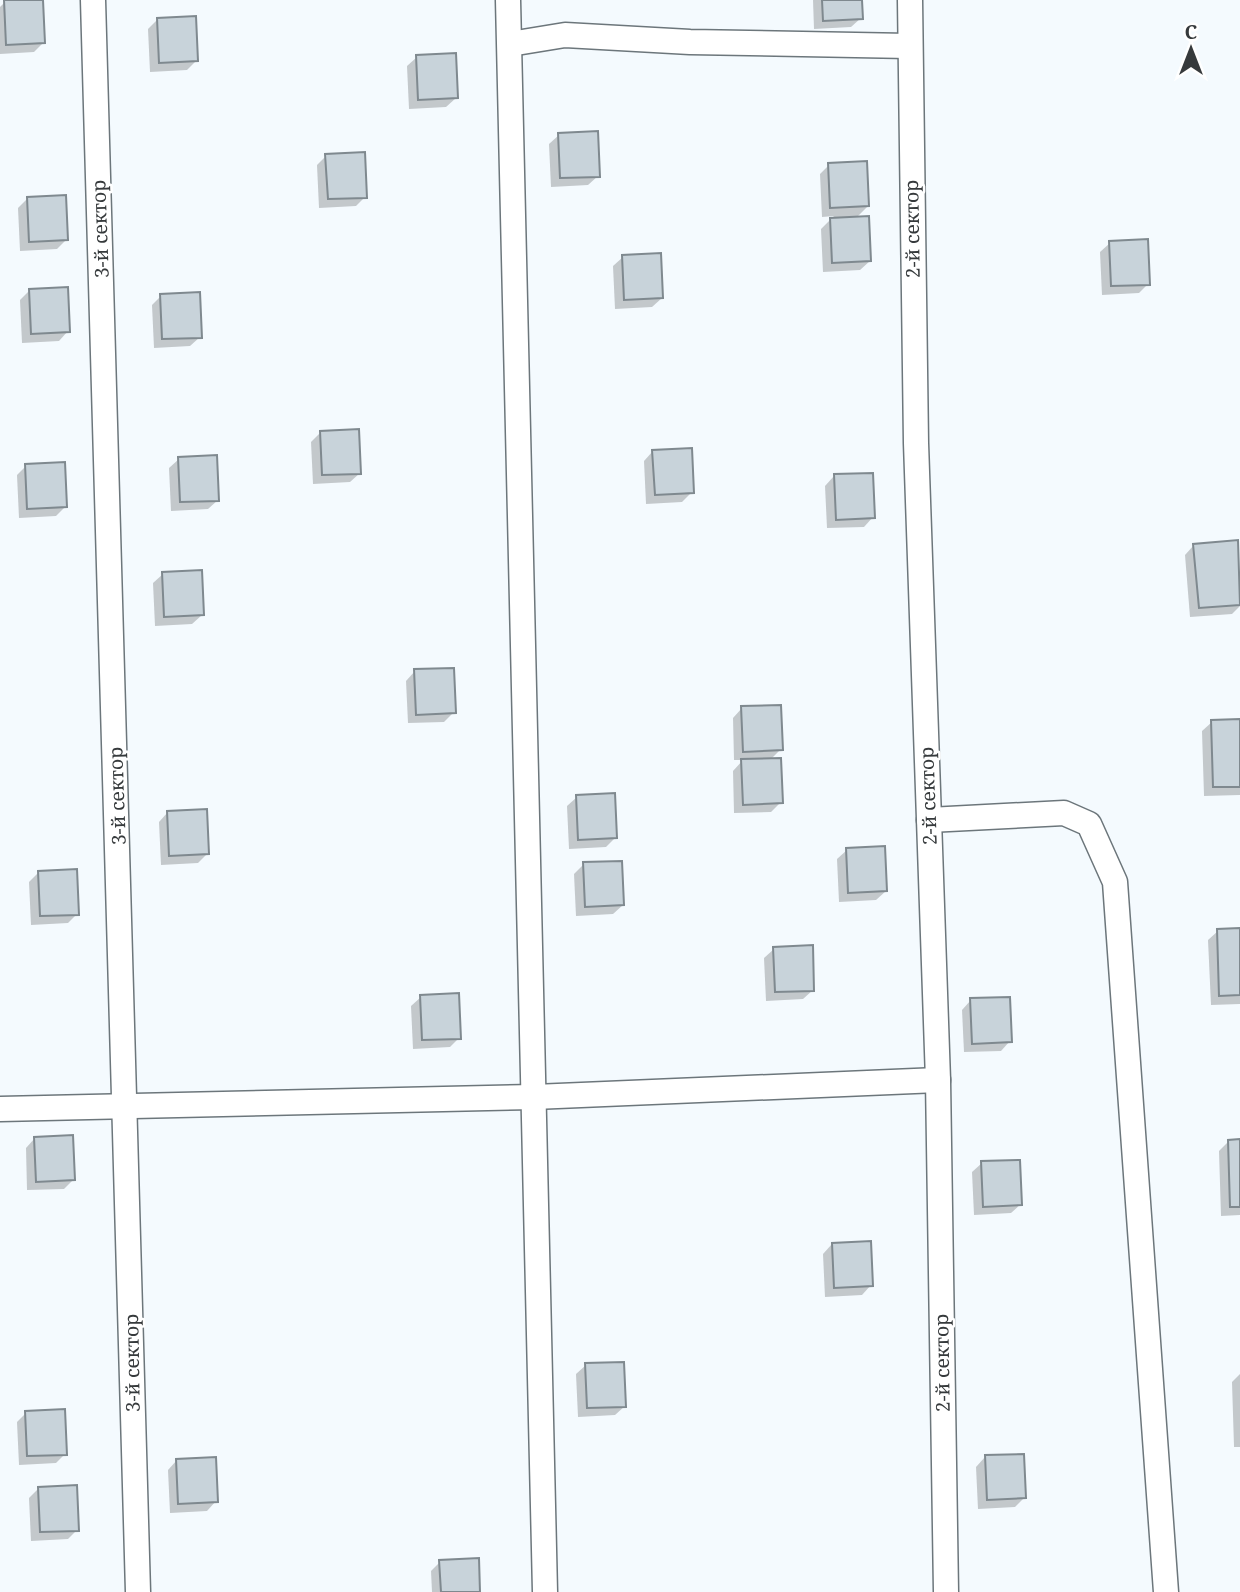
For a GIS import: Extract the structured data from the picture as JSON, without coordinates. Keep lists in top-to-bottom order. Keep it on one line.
{"streets":{"street":["3-й сектор","2-й сектор"]},"north":"top"}
